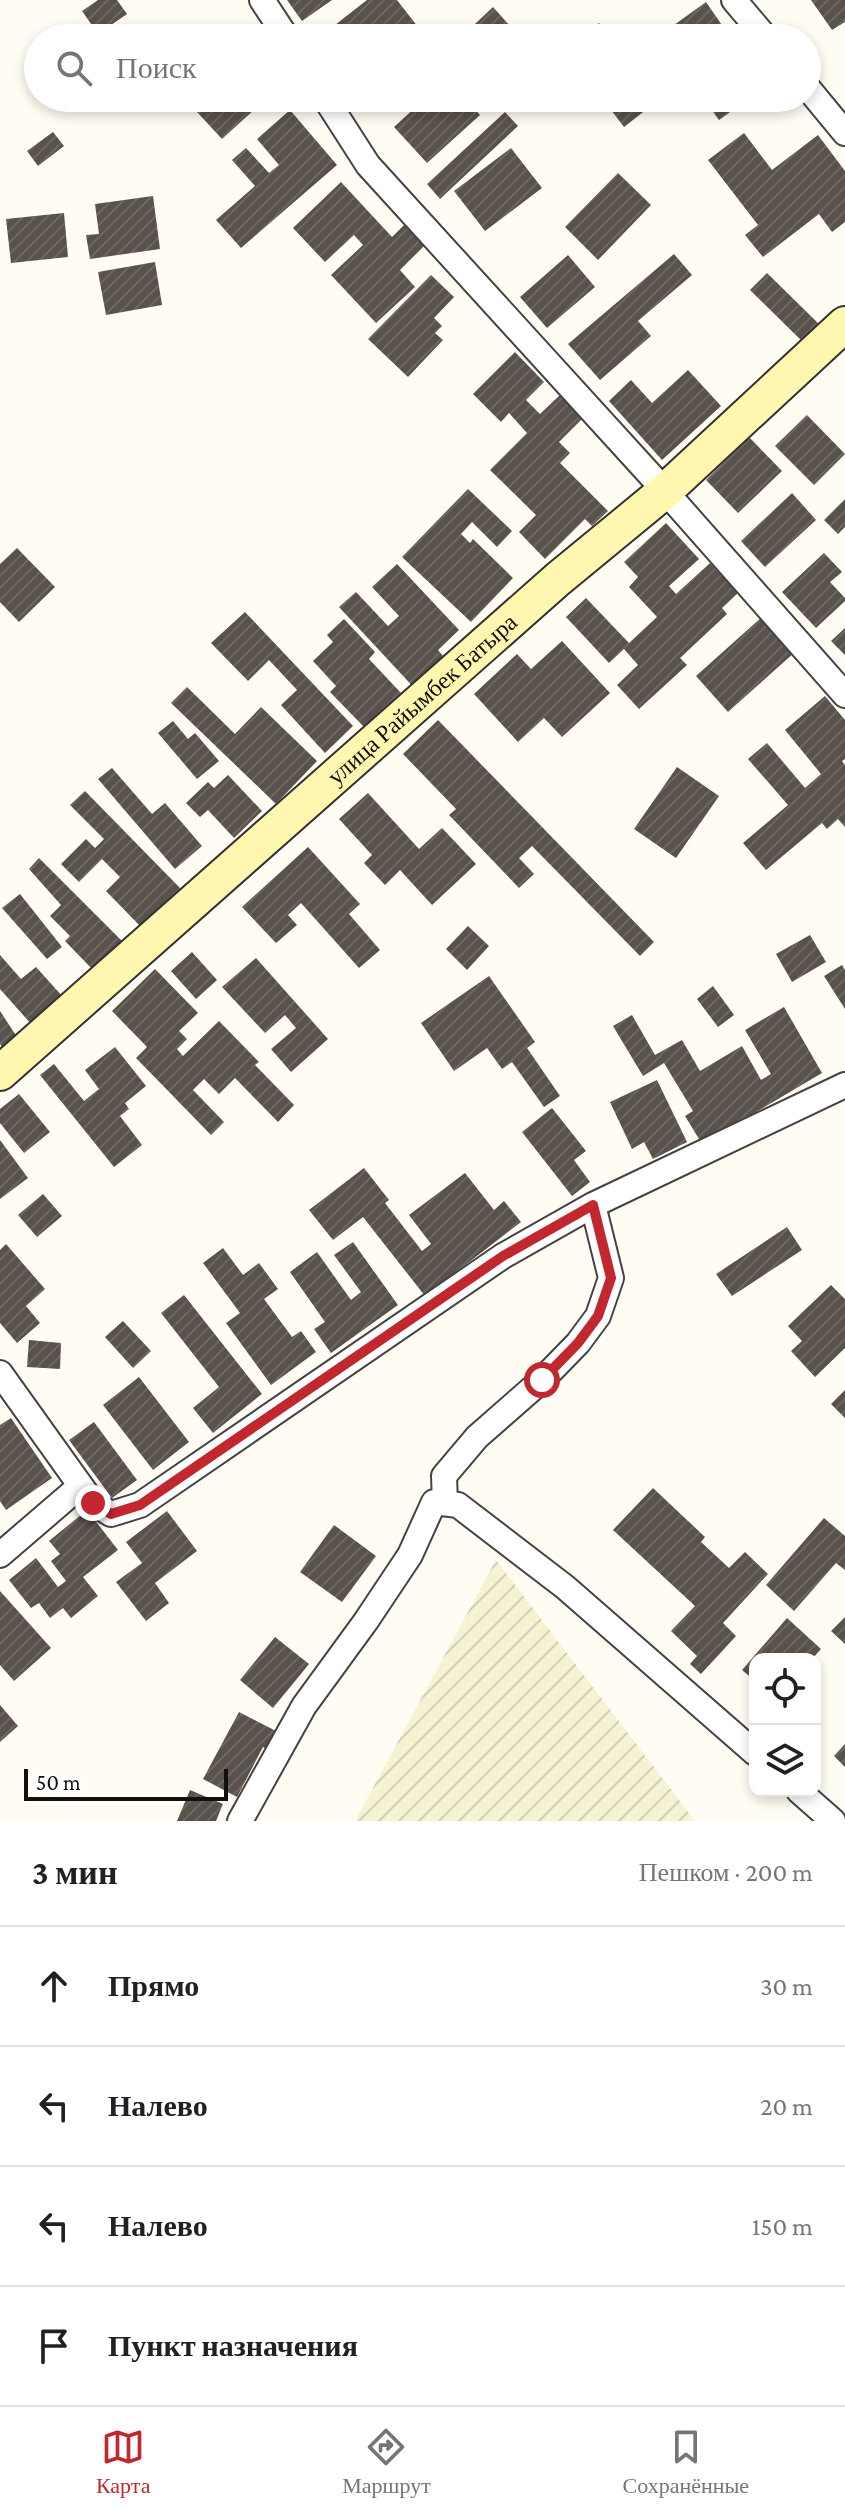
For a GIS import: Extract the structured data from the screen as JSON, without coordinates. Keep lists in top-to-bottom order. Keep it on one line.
{"streets":{"street":["улица Райымбек Батыра"]},"scale_bar":"50 m","page":{"search":"Поиск","scale":"50 m","heading":["3 мин","Пешком · 200 m"],"list":[["Прямо","30 m"],["Налево","20 m"],["Налево","150 m"],"Пункт назначения"],"nav":["Карта","Маршрут","Сохранённые"]}}
